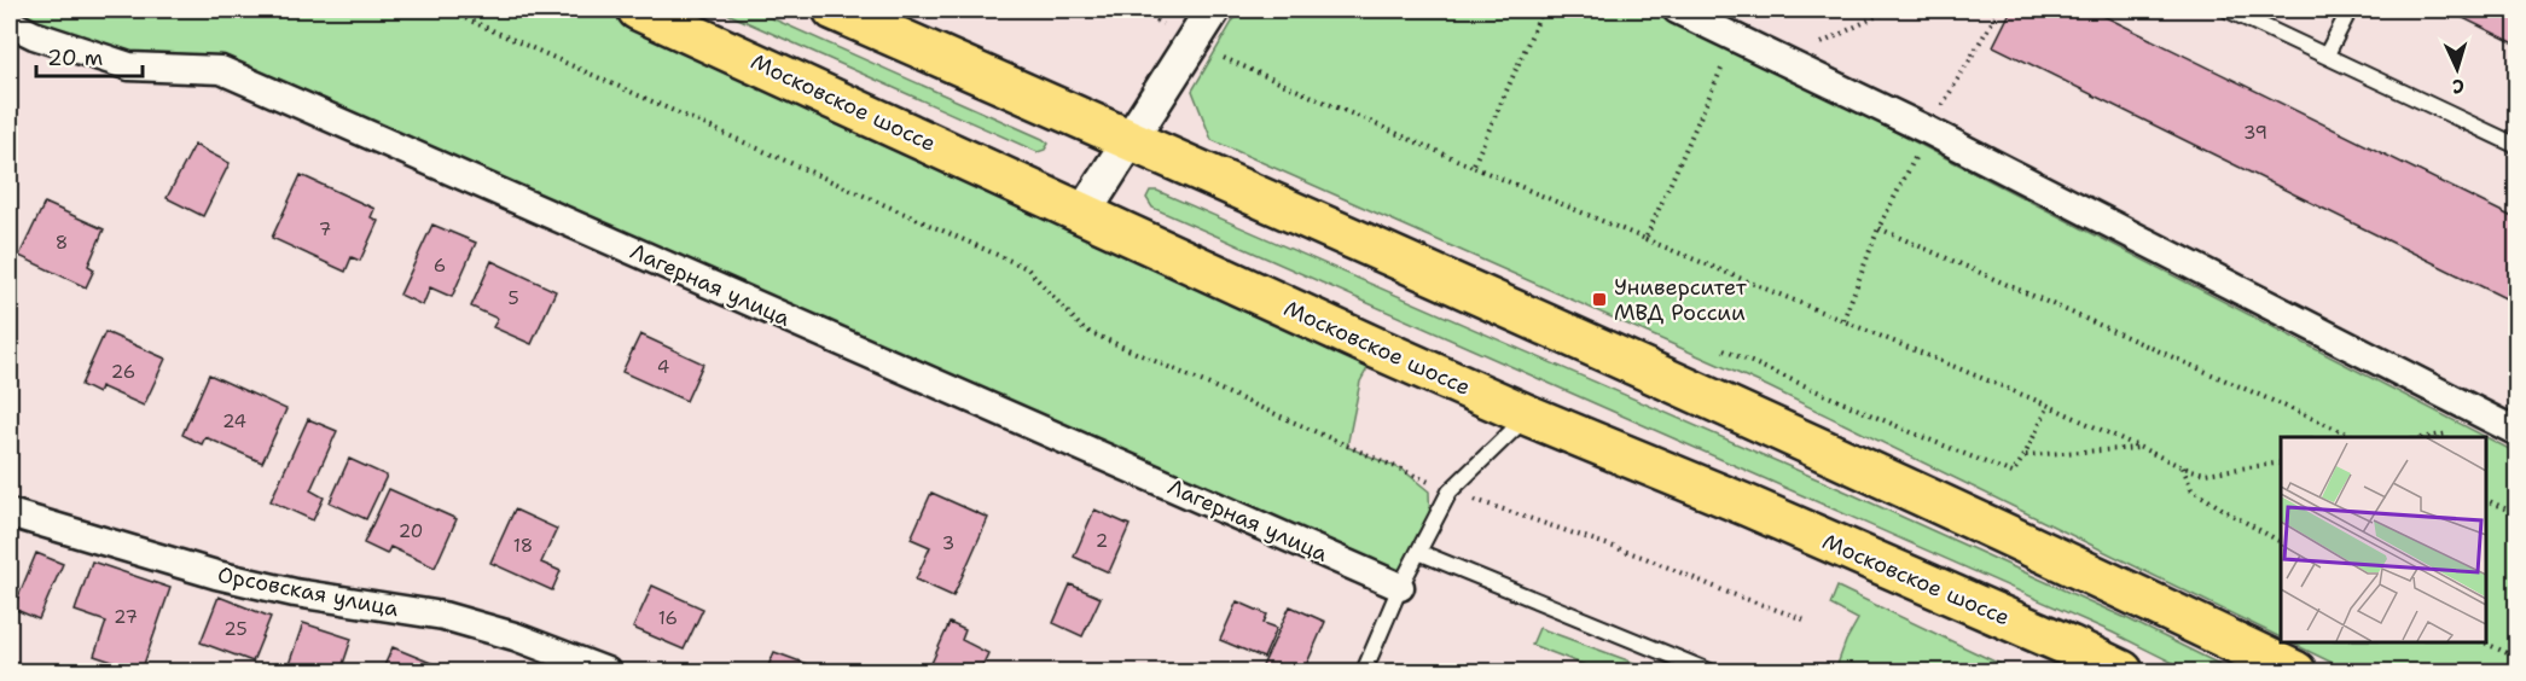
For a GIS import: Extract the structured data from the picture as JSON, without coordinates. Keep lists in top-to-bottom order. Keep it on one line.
{"streets":{"main road":["Московское шоссе"],"street":["Лагерная улица","Орсовская улица"]},"places":{"transit":["Университет МВД России"]},"house_numbers":["39","7","8","6","5","4","26","24","20","2","3","18","27","16","25"],"scale_bar":"20 m","north":"bottom"}
